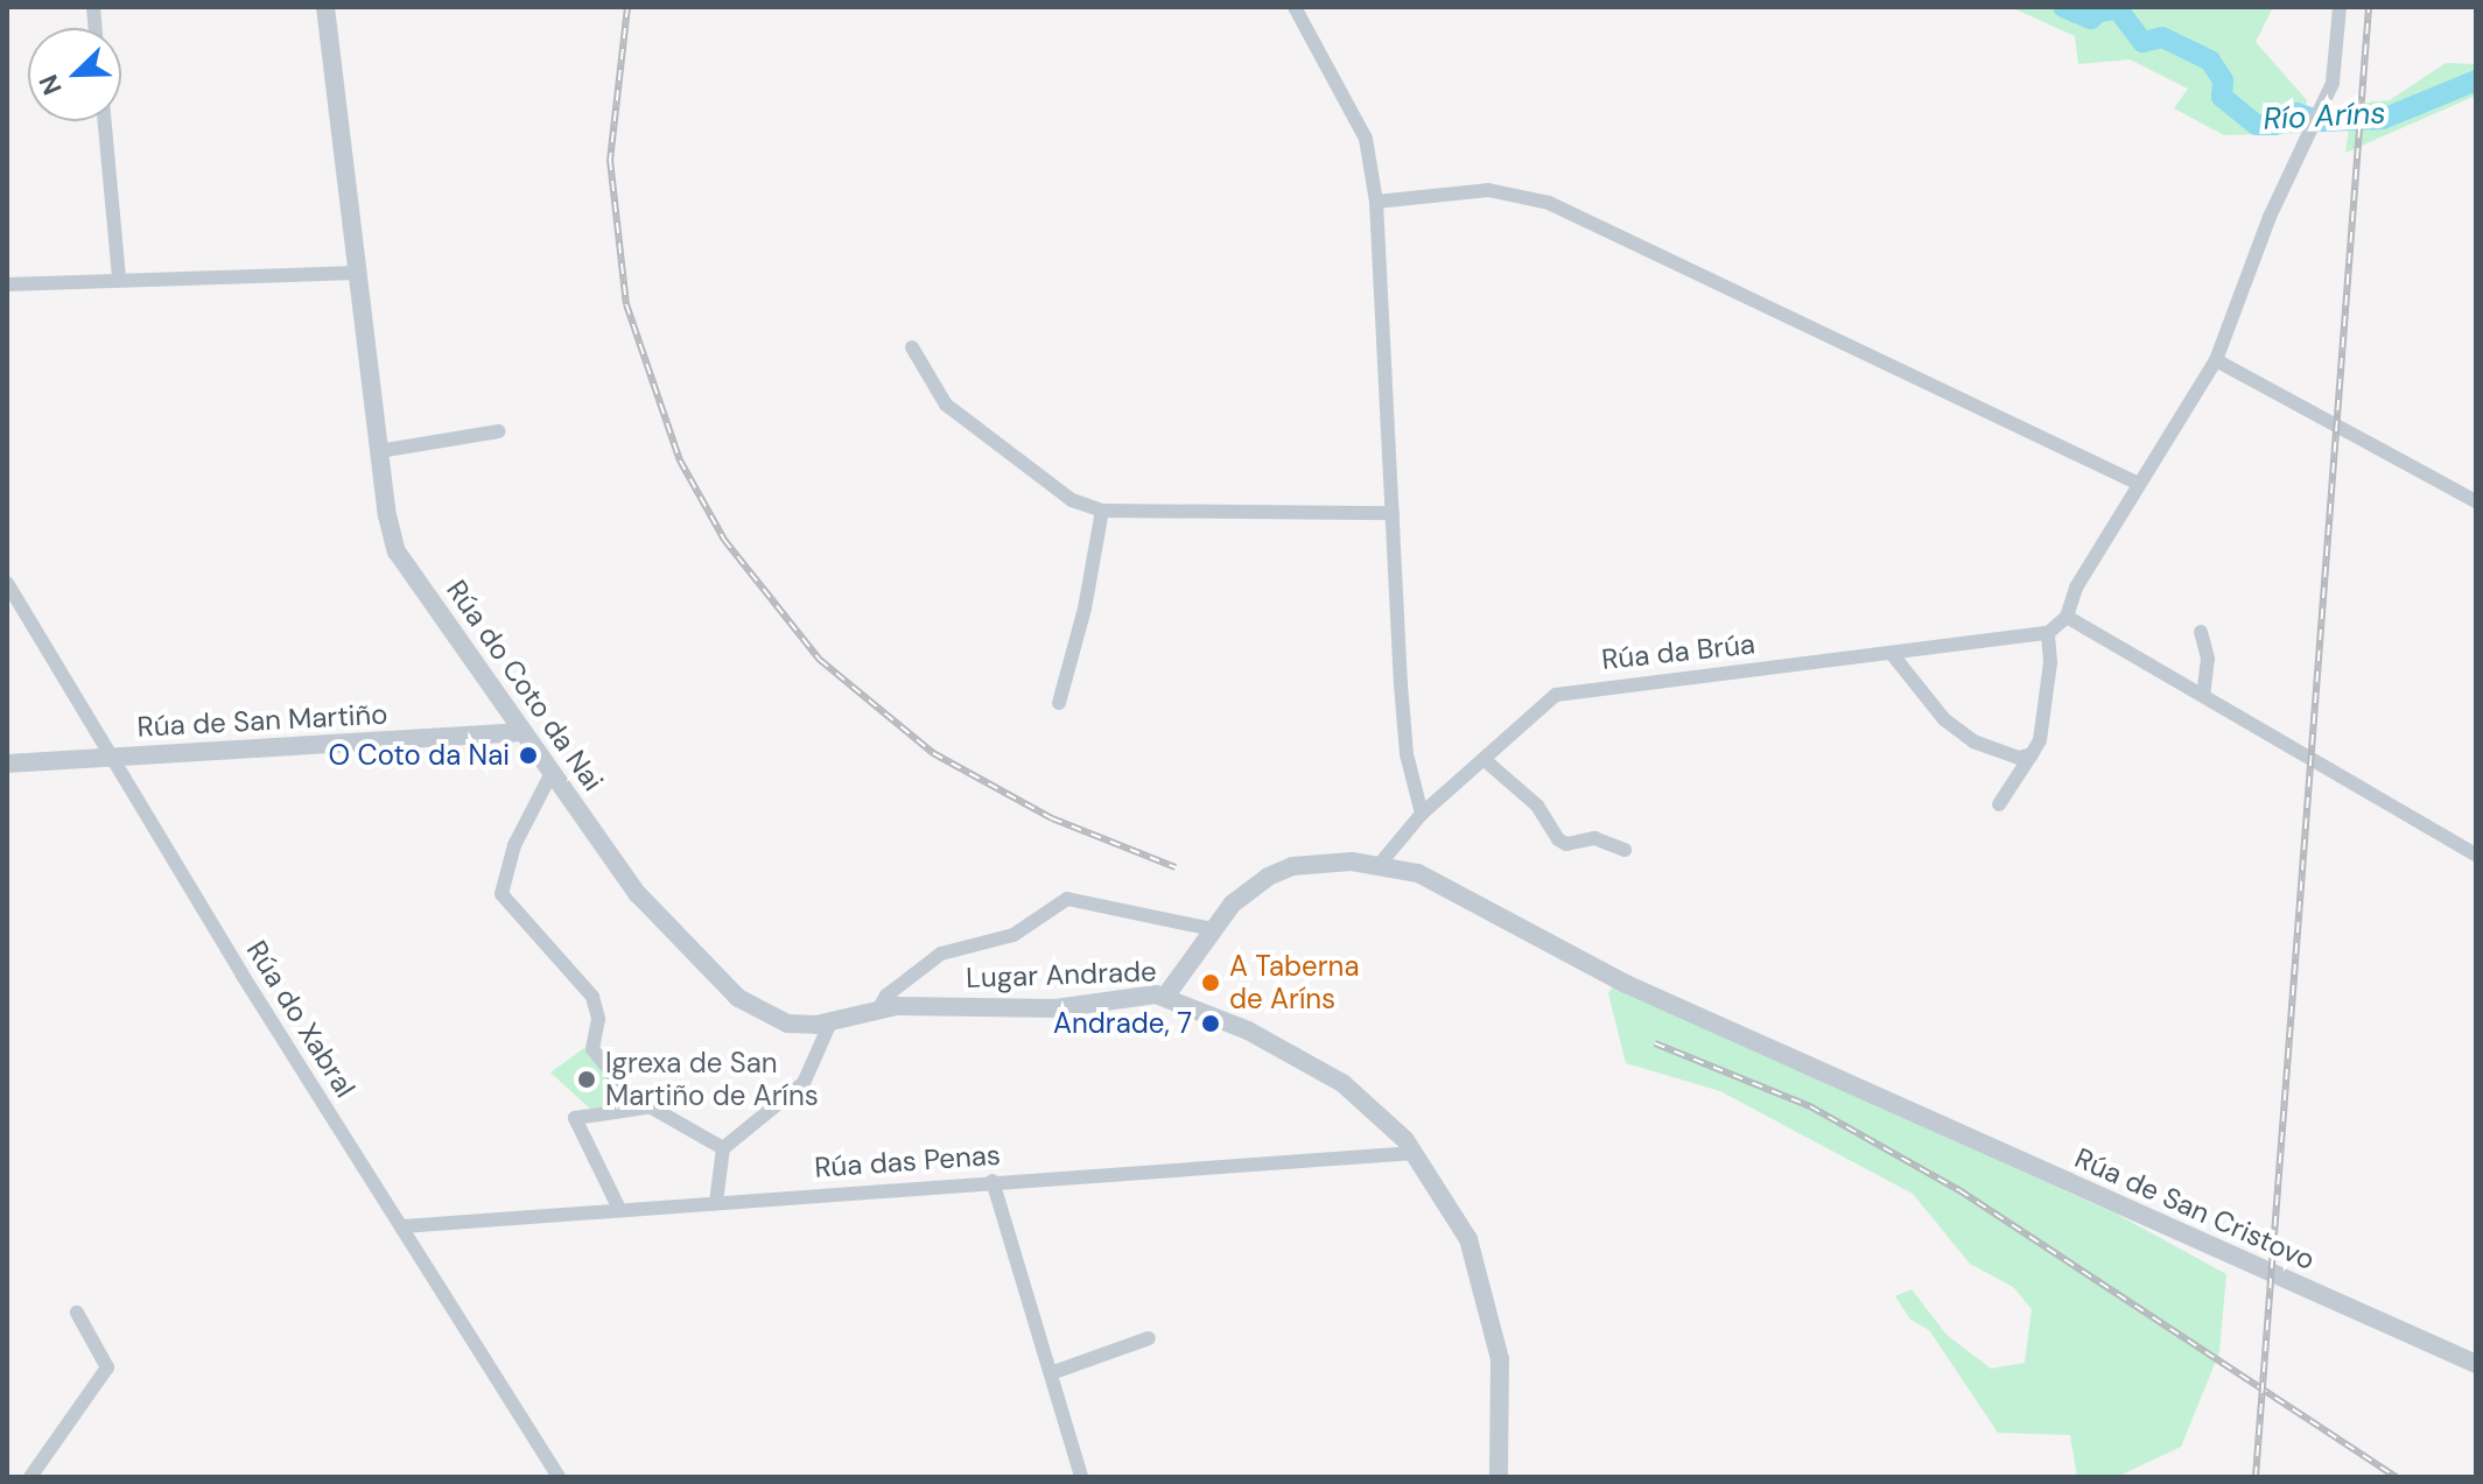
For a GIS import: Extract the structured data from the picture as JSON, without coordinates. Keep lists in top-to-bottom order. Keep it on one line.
{"streets":{"street":["Rúa da Brúa","Rúa do Coto da Nai","Rúa de San Martiño","Lugar Andrade","Rúa do Xabral","Rúa das Penas","Rúa de San Cristovo"]},"crossings":[["Rúa da Brúa","Rúa de San Cristovo"],["Rúa do Coto da Nai","Rúa de San Martiño"],["Rúa do Coto da Nai","Lugar Andrade"],["Rúa de San Martiño","Rúa do Xabral"],["Lugar Andrade","Rúa das Penas"],["Rúa do Xabral","Rúa das Penas"]],"water":["Río Aríns"],"places":["O Coto da Nai","A Taberna de Aríns","Andrade, 7","Igrexa de San Martiño de Aríns"],"north":"bottom left"}
